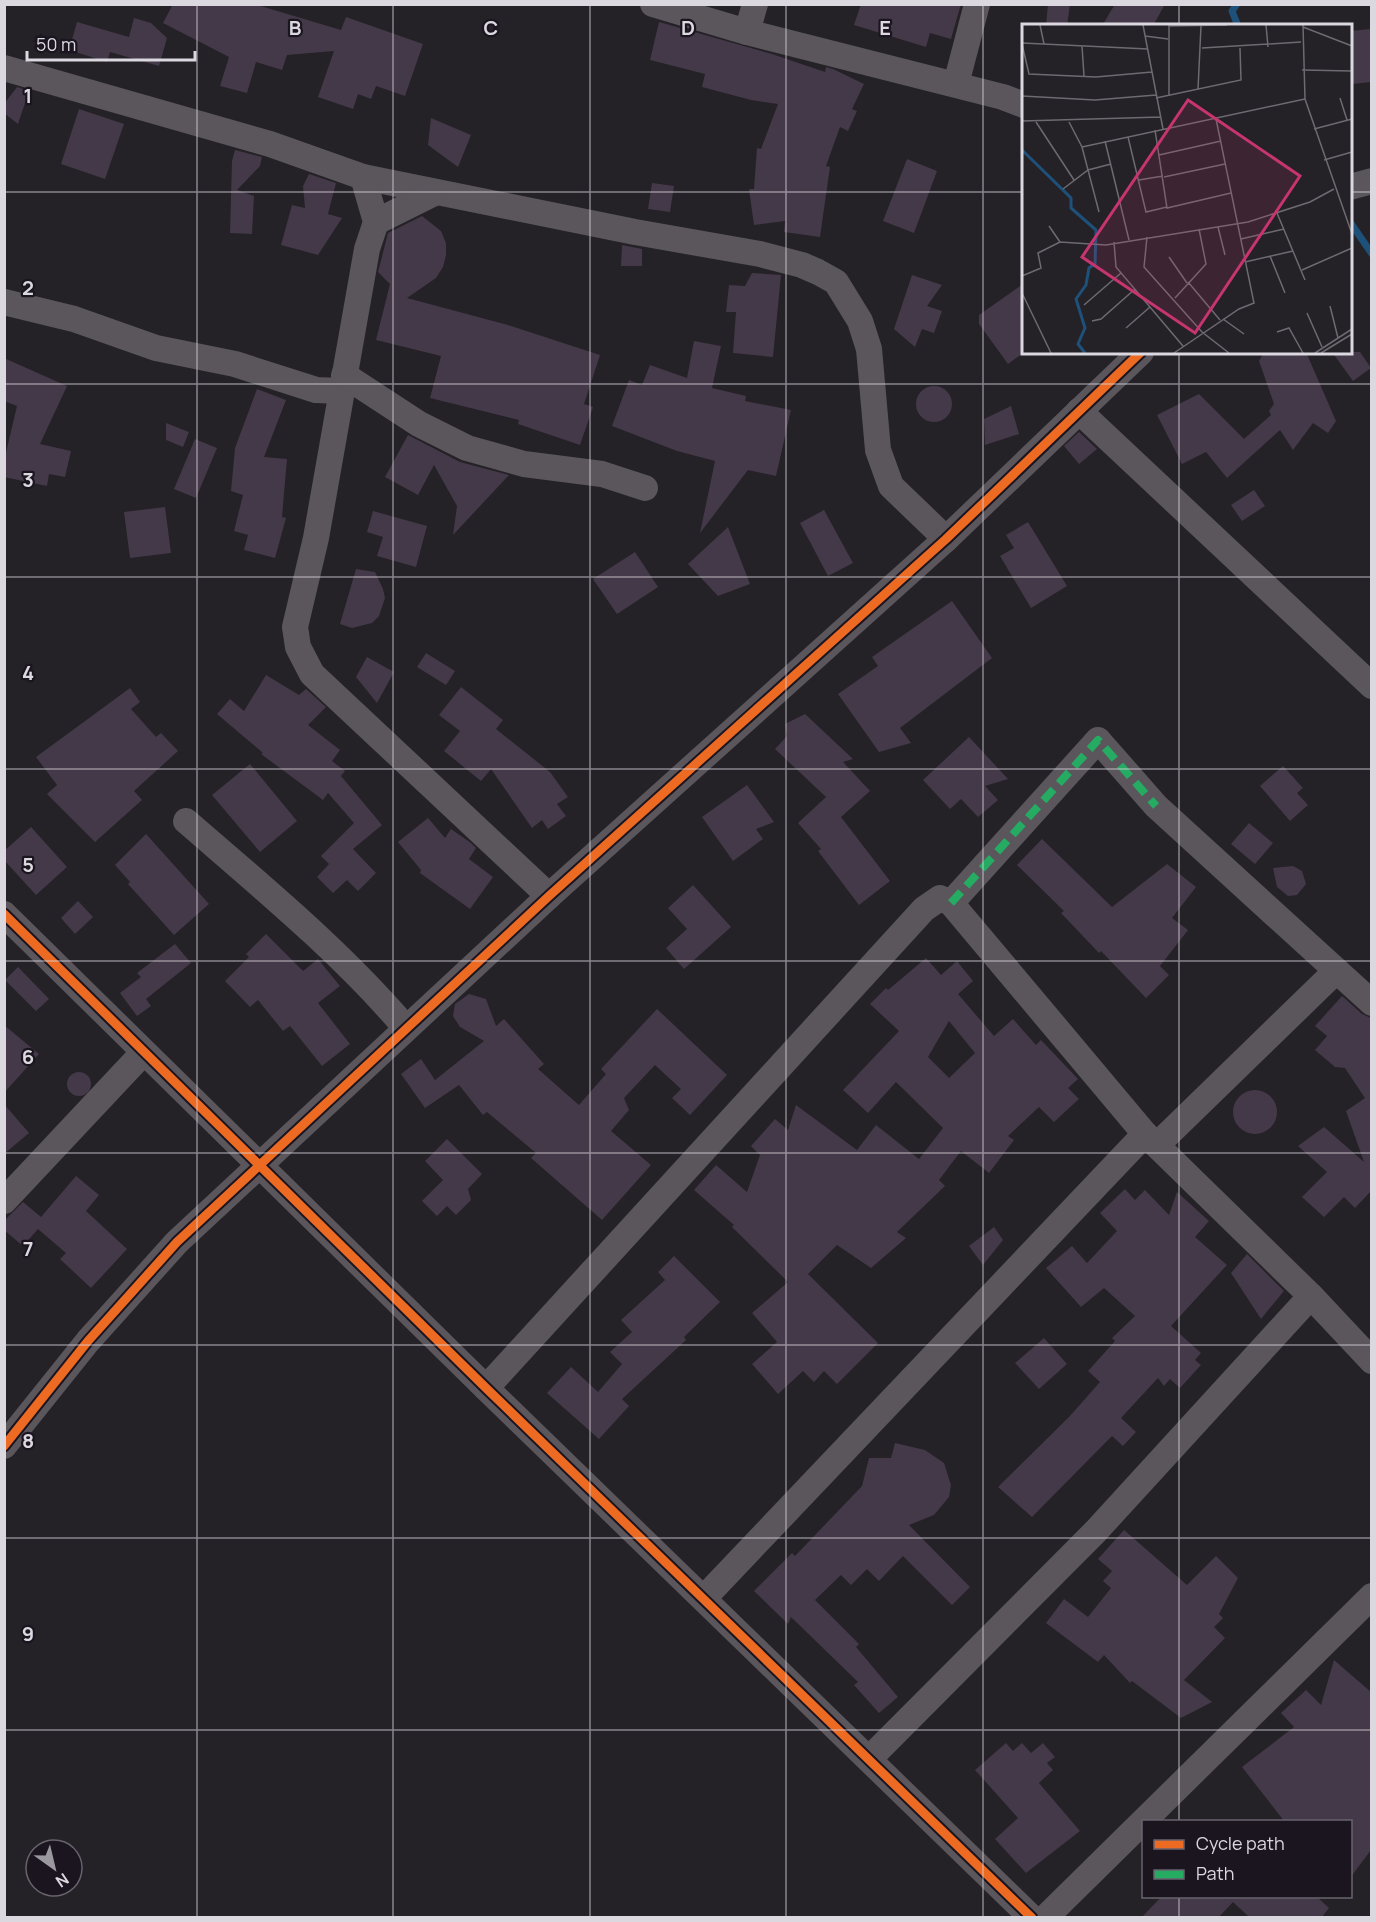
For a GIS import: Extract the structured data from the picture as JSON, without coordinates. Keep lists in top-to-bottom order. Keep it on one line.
{"legend":["Cycle path","Path"],"scale_bar":"50 m","north":"bottom right","grid":{"columns":["B","C","D","E"],"rows":["1","2","3","4","5","6","7","8","9"]}}
